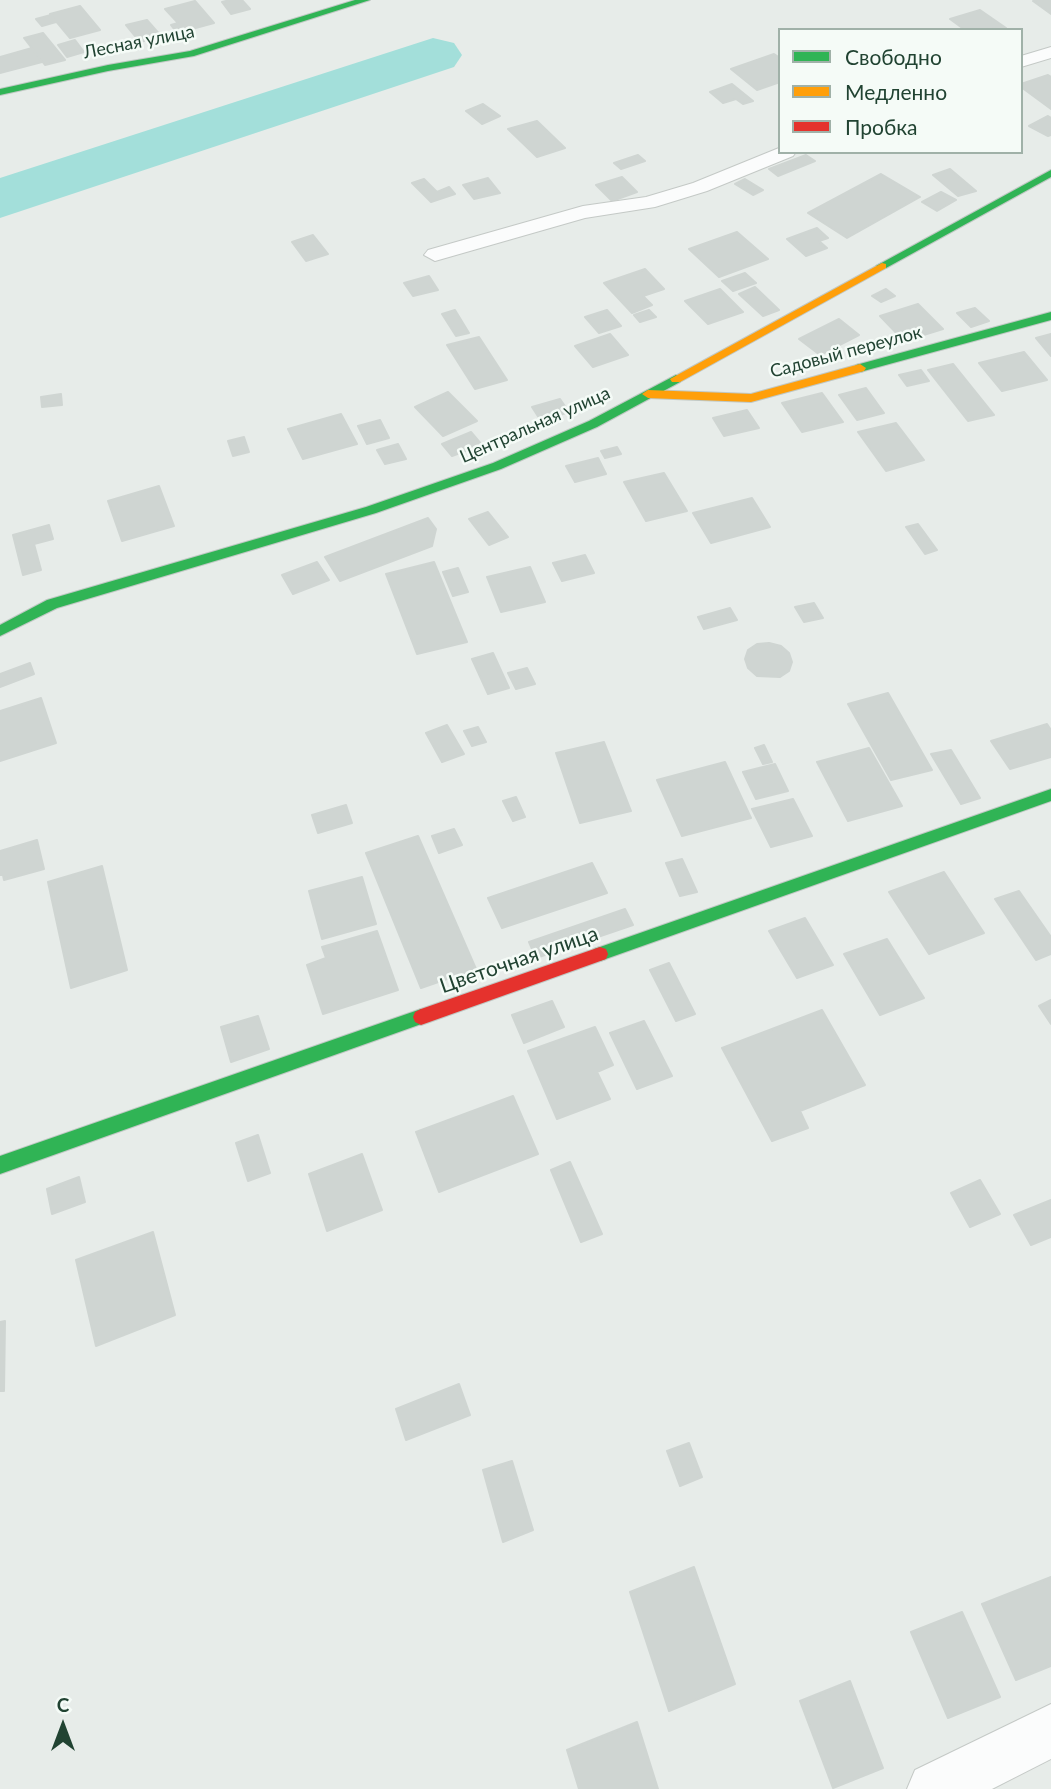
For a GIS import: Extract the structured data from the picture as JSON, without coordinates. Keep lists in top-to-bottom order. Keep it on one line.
{"streets":{"street":["Лесная улица","Садовый переулок","Центральная улица","Цветочная улица"]},"crossings":[["Садовый переулок","Центральная улица"]],"legend":["Свободно","Медленно","Пробка"],"north":"top"}
